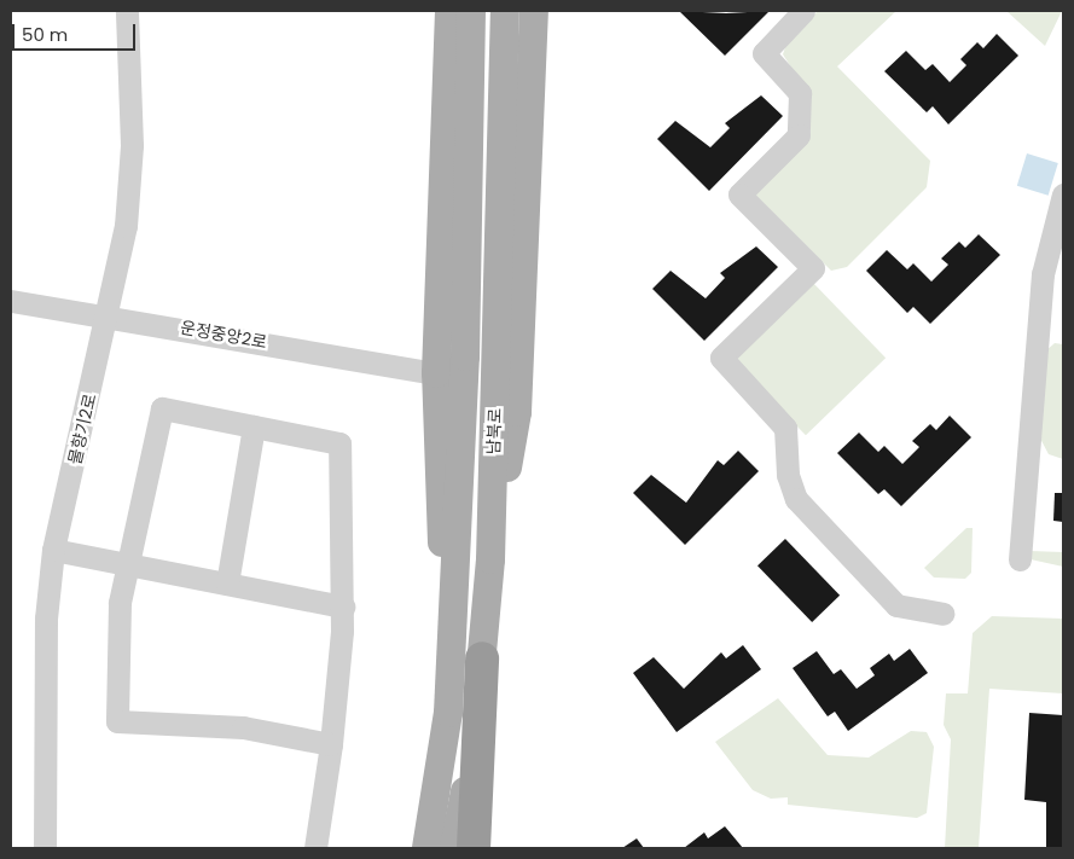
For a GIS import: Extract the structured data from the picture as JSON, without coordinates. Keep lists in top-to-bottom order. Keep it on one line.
{"streets":{"main road":["남북로"],"street":["운정중앙2로","물향기2로"]},"crossings":[["운정중앙2로","물향기2로"]],"scale_bar":"50 m"}
